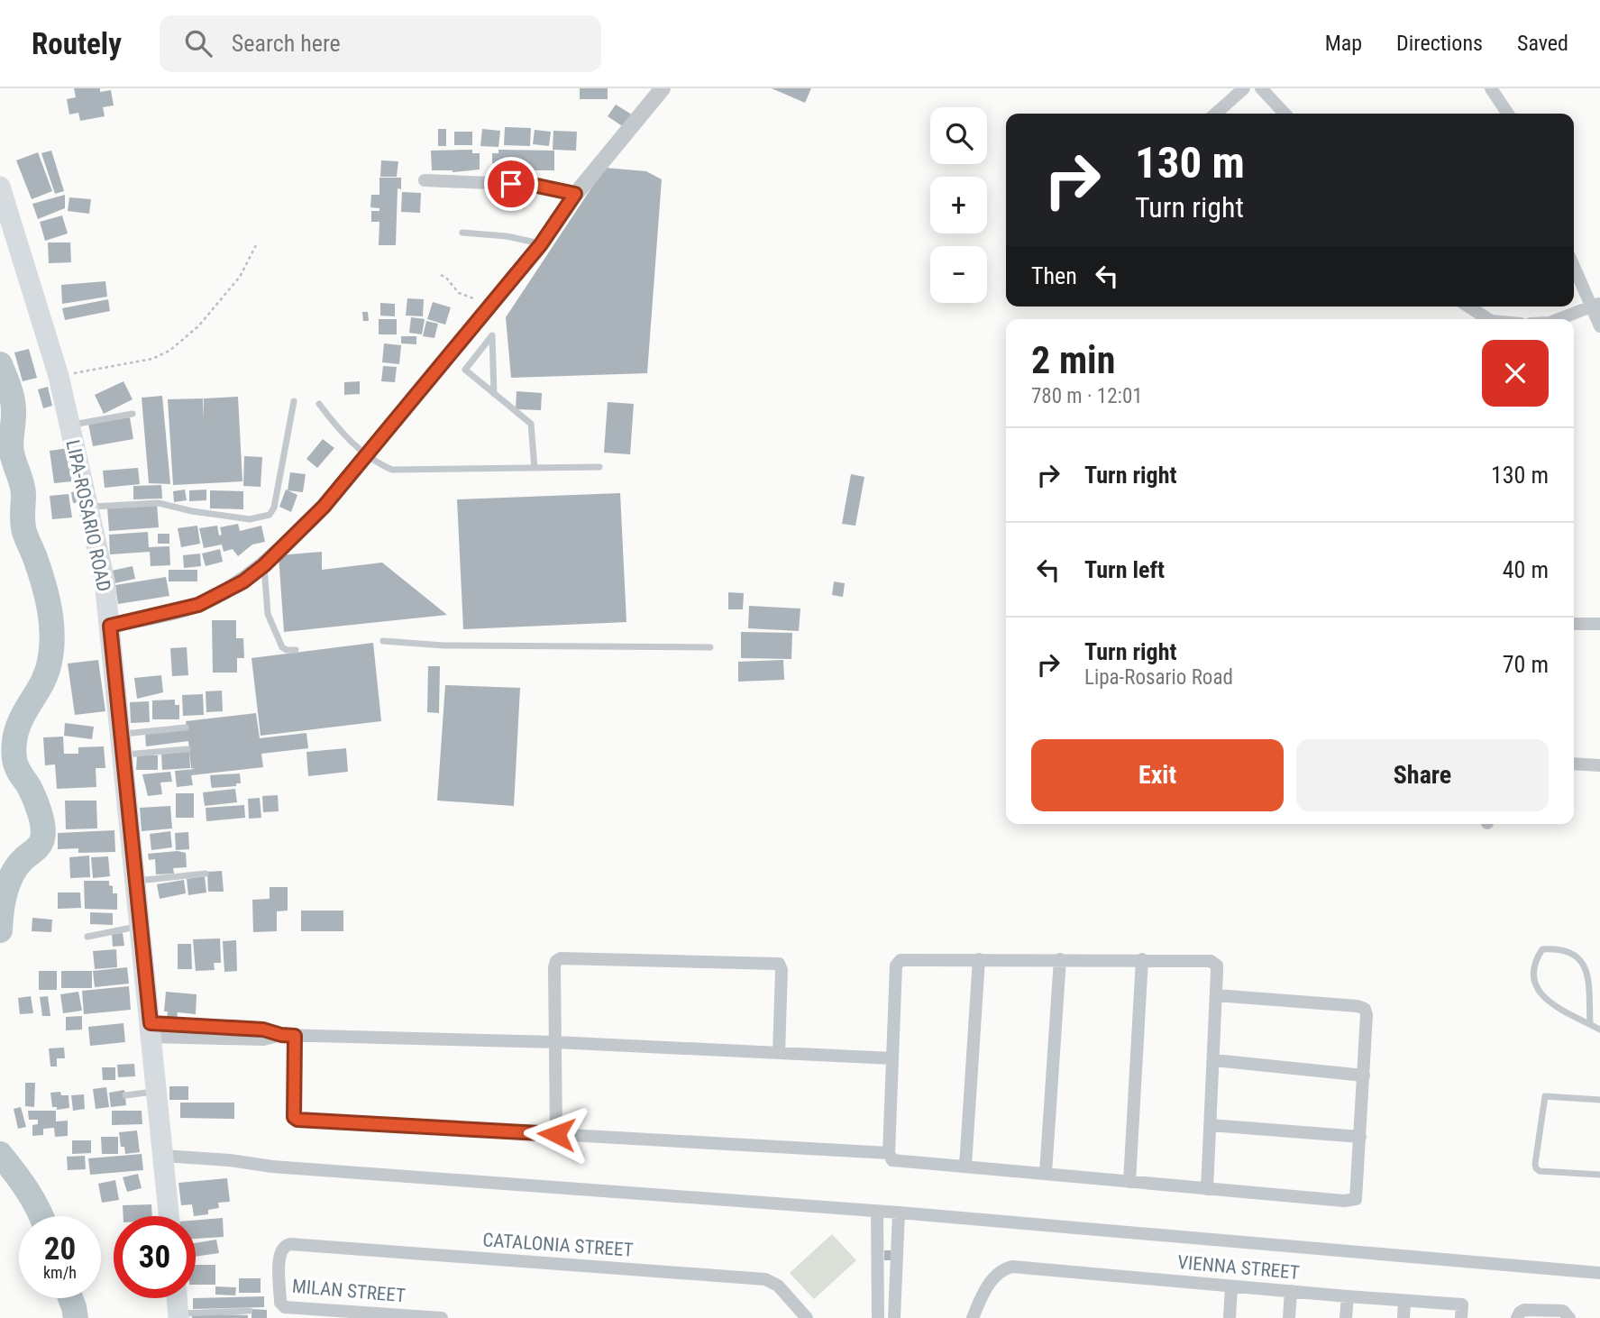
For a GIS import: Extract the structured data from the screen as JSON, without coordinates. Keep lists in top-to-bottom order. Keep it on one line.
{"streets":{"main road":["LIPA-ROSARIO ROAD"],"street":["CATALONIA STREET","VIENNA STREET","MILAN STREET"]},"crossings":[["CATALONIA STREET","MILAN STREET"]],"page":{"header":"Routely","search":"Search here","nav":["Map","Directions","Saved"],"map_buttons":["+","−"],"turn":["130 m","Turn right"],"then":"Then","heading":["2 min","780 m · 12:01"],"list":[{"name":"Turn right","value":"130 m"},{"name":"Turn left","value":"40 m"},{"name":"Turn right","note":"Lipa-Rosario Road","value":"70 m"}],"buttons":["Exit","Share"],"speed":"20 km/h","limit":"30"}}
